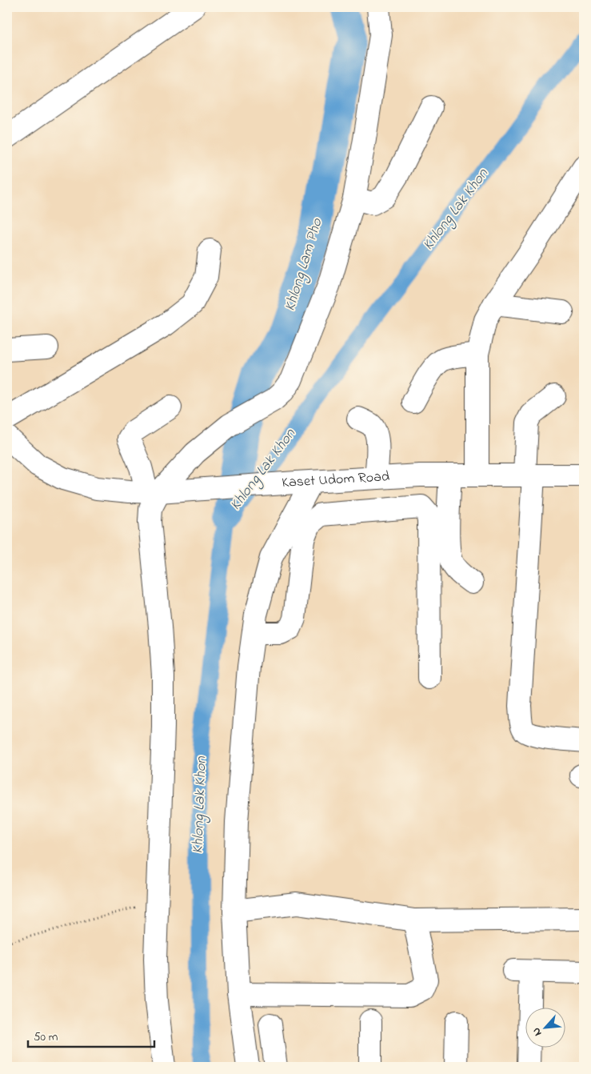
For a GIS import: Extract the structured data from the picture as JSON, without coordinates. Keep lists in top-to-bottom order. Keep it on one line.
{"streets":{"street":["Kaset Udom Road"]},"water":["Khlong Lak Khon","Khlong Lam Pho"],"scale_bar":"50 m","north":"bottom left"}
